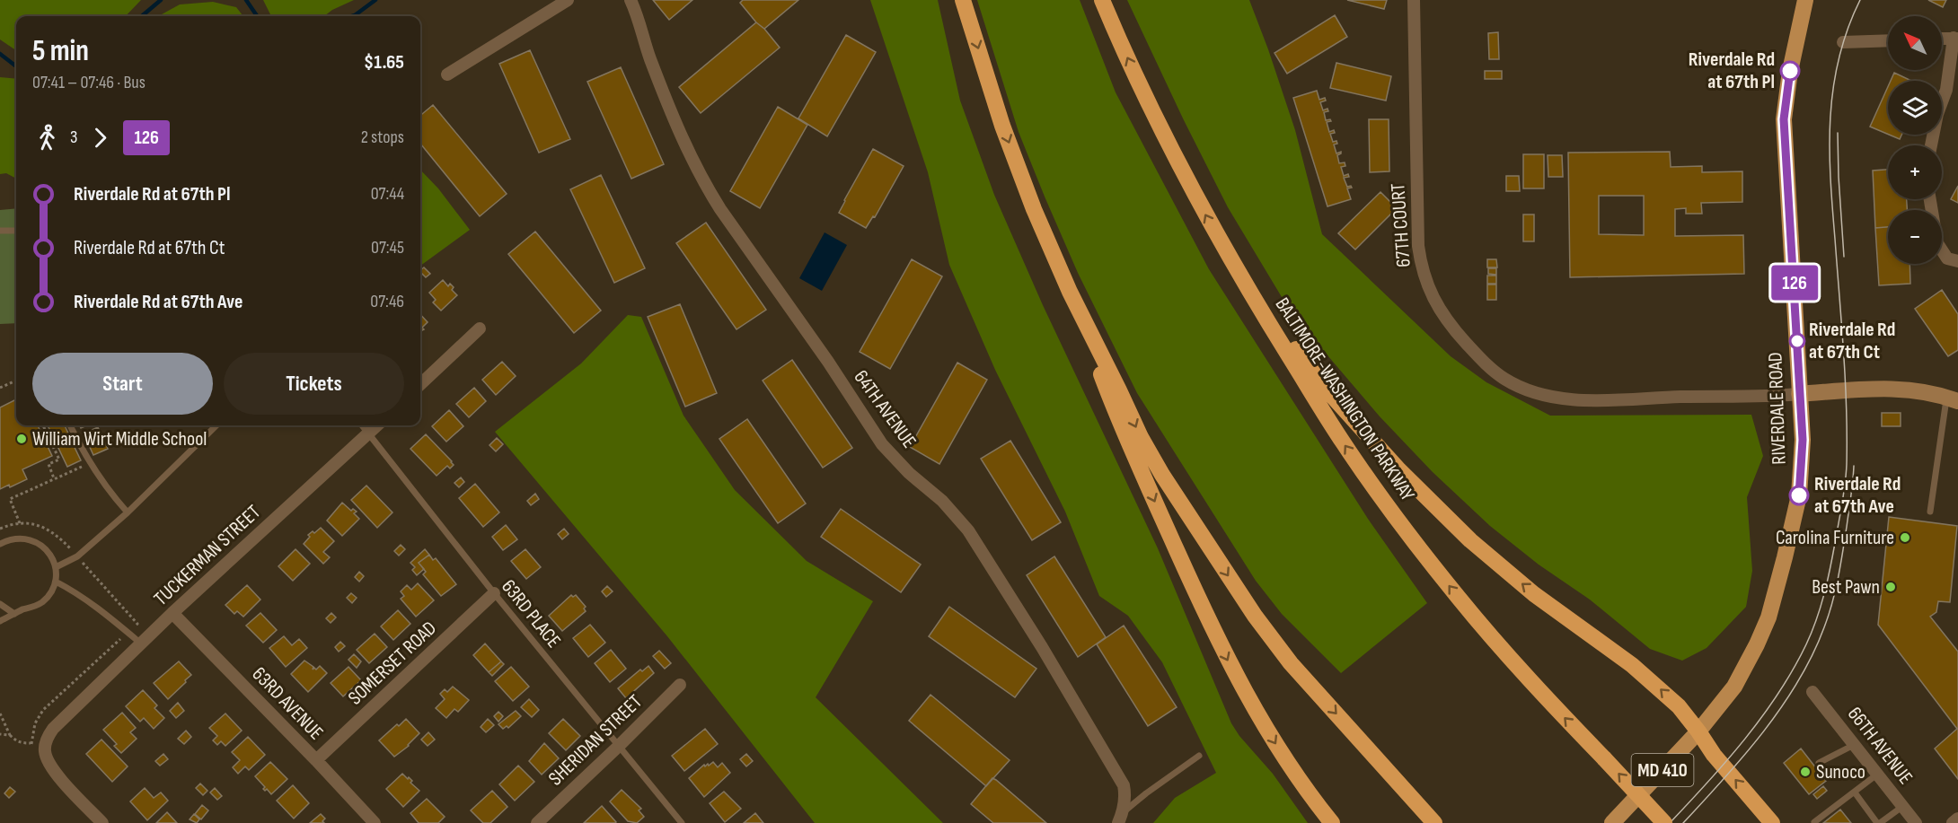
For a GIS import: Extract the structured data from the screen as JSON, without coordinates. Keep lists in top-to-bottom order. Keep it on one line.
{"streets":{"highway":["BALTIMORE-WASHINGTON PARKWAY"],"main road":["RIVERDALE ROAD","MD 410"],"street":["67TH COURT","64TH AVENUE","TUCKERMAN STREET","SOMERSET ROAD","63RD AVENUE","SHERIDAN STREET","66TH AVENUE"],"lane":["63RD PLACE"]},"crossings":[["67TH COURT","RIVERDALE ROAD"],["TUCKERMAN STREET","63RD PLACE"],["TUCKERMAN STREET","63RD AVENUE"],["63RD PLACE","SOMERSET ROAD"],["63RD PLACE","SHERIDAN STREET"],["SOMERSET ROAD","63RD AVENUE"]],"places":["Riverdale Rd at 67th Pl","Riverdale Rd at 67th Ct","William Wirt Middle School","Riverdale Rd at 67th Ave","Carolina Furniture","Best Pawn","Sunoco"],"lines":["bus line 126"],"north":"top left","page":{"on_map":"126","map_buttons":["+","−"],"heading":["5 min","07:41 – 07:46 · Bus","$1.65"],"legs":["3","126","2 stops"],"list":[{"name":"Riverdale Rd at 67th Pl","value":"07:44"},{"name":"Riverdale Rd at 67th Ct","value":"07:45"},{"name":"Riverdale Rd at 67th Ave","value":"07:46"}],"buttons":["Start","Tickets"]}}
